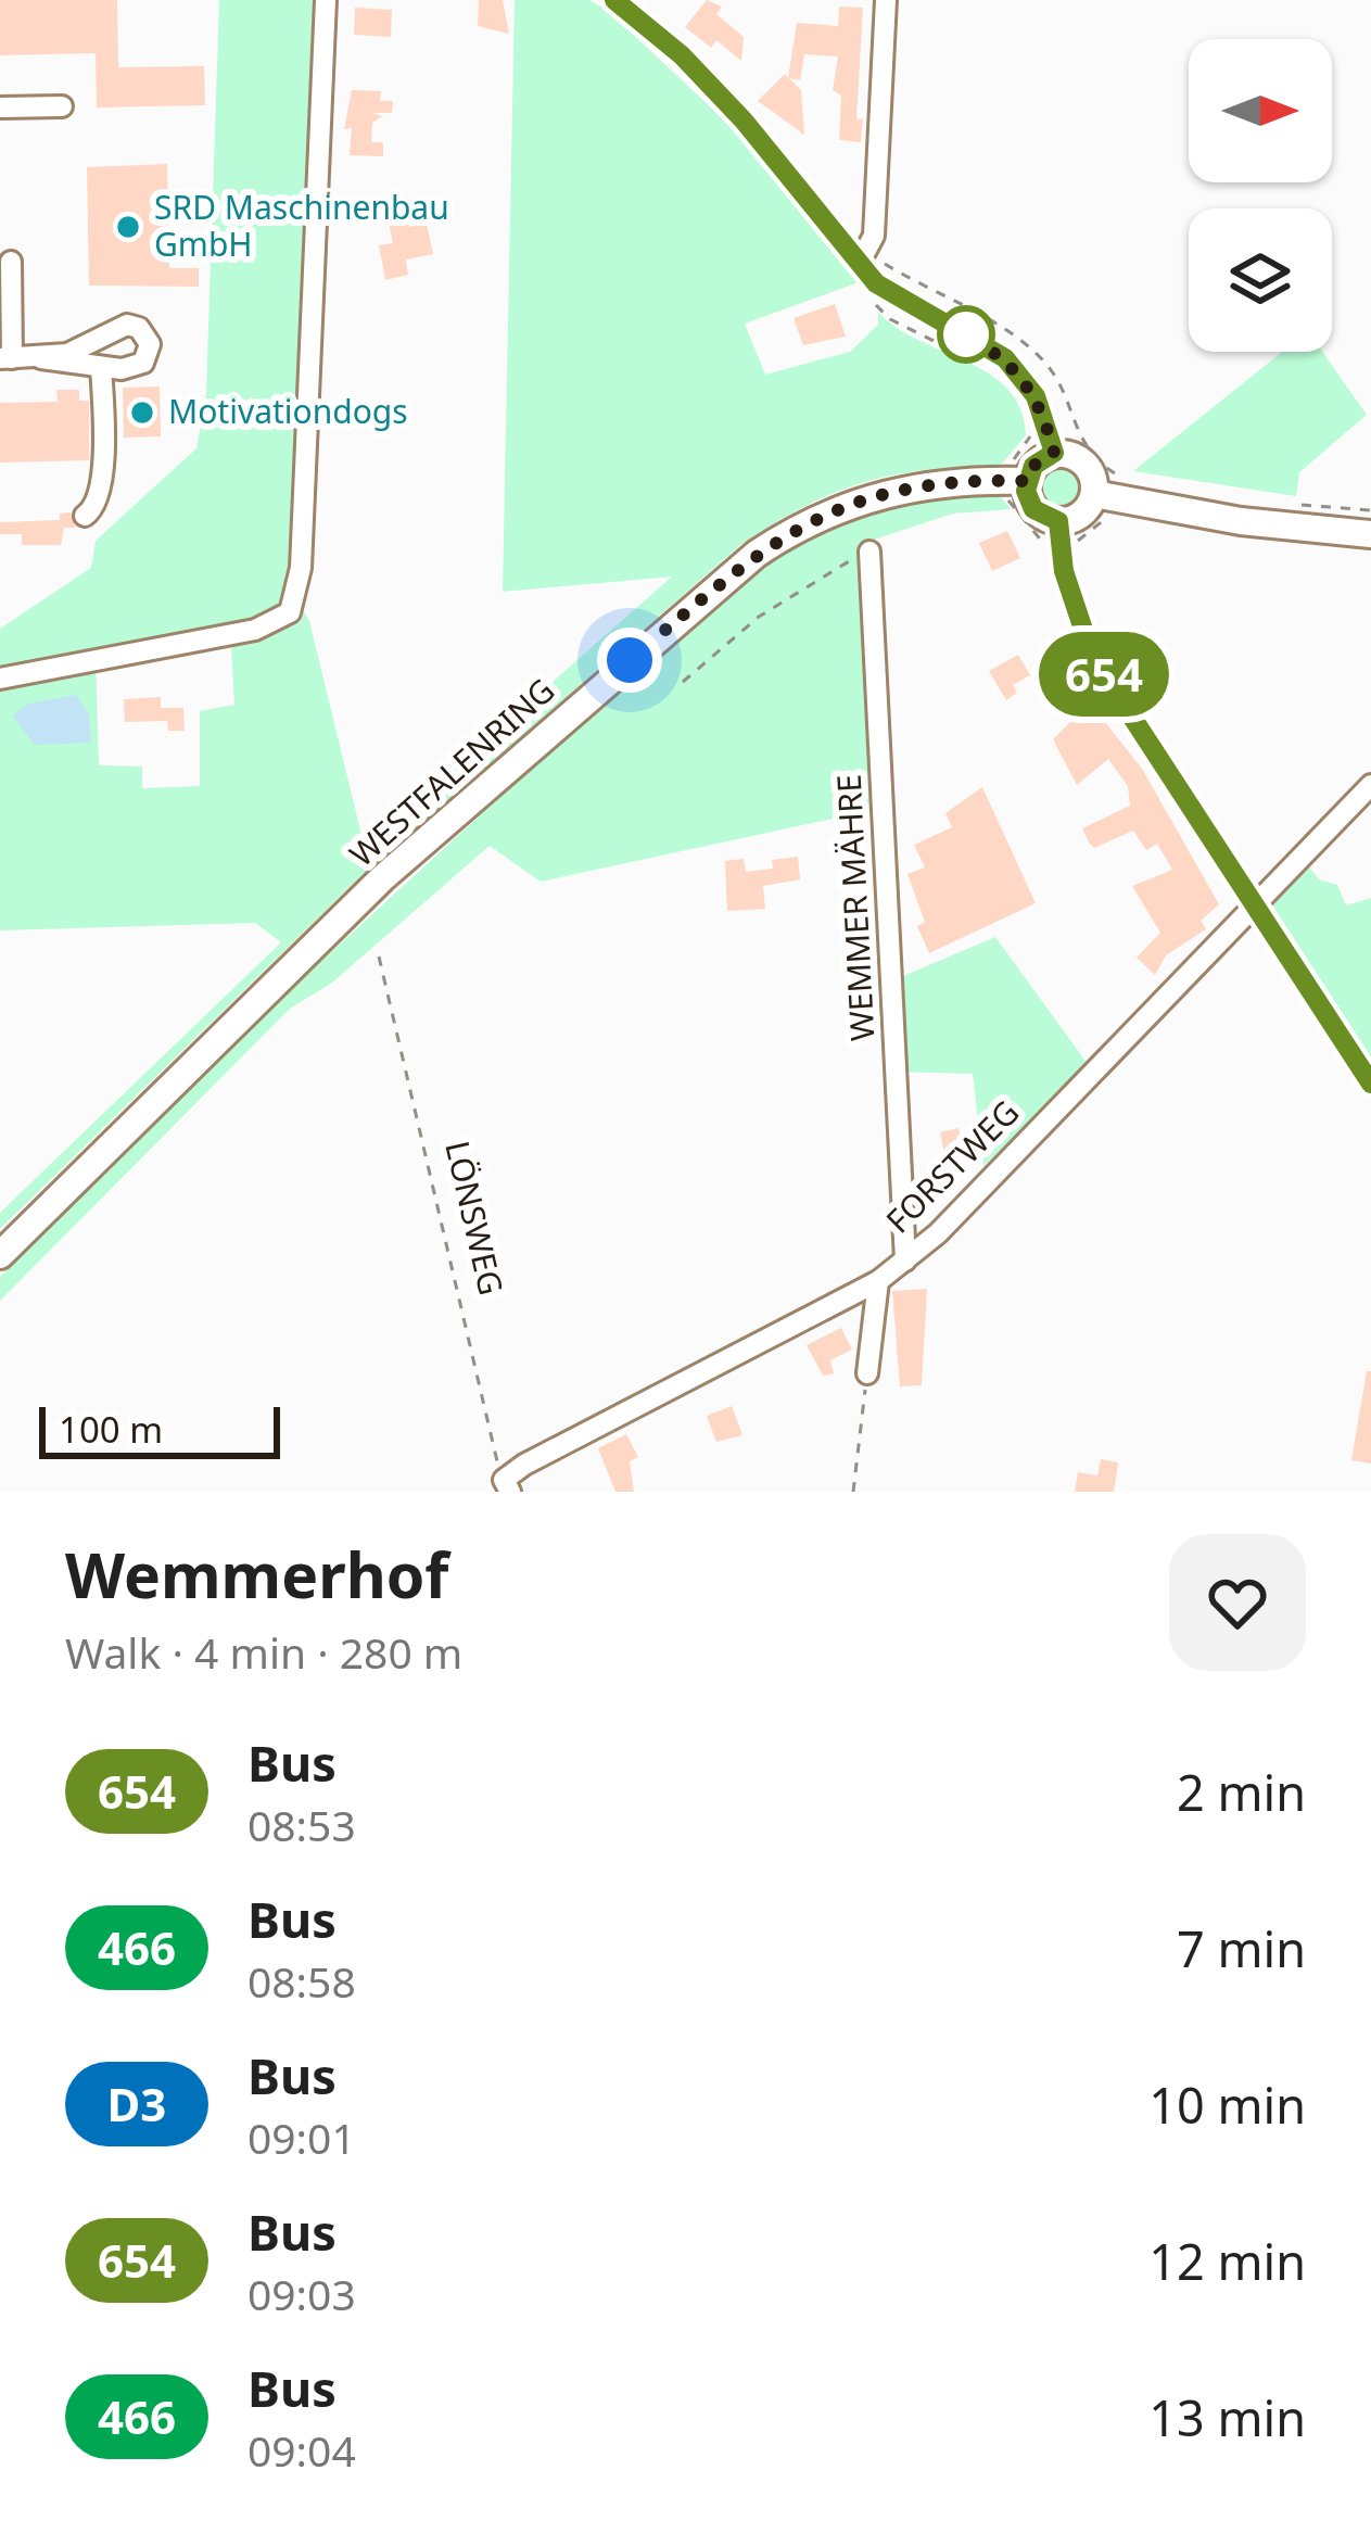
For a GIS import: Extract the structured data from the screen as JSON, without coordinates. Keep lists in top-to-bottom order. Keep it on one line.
{"streets":{"main road":["WESTFALENRING"],"street":["WEMMER MÄHRE","FORSTWEG"],"path":["LÖNSWEG"]},"crossings":[["WEMMER MÄHRE","FORSTWEG"],["FORSTWEG","LÖNSWEG"]],"places":["SRD Maschinenbau GmbH","Motivationdogs"],"lines":["bus line 654"],"scale_bar":"100 m","north":"right","page":{"on_map":"654","scale":"100 m","heading":["Wemmerhof","Walk · 4 min · 280 m"],"list":[{"mark":"654","name":"Bus","note":"08:53","value":"2 min"},{"mark":"466","name":"Bus","note":"08:58","value":"7 min"},{"mark":"D3","name":"Bus","note":"09:01","value":"10 min"},{"mark":"654","name":"Bus","note":"09:03","value":"12 min"},{"mark":"466","name":"Bus","note":"09:04","value":"13 min"}]}}
